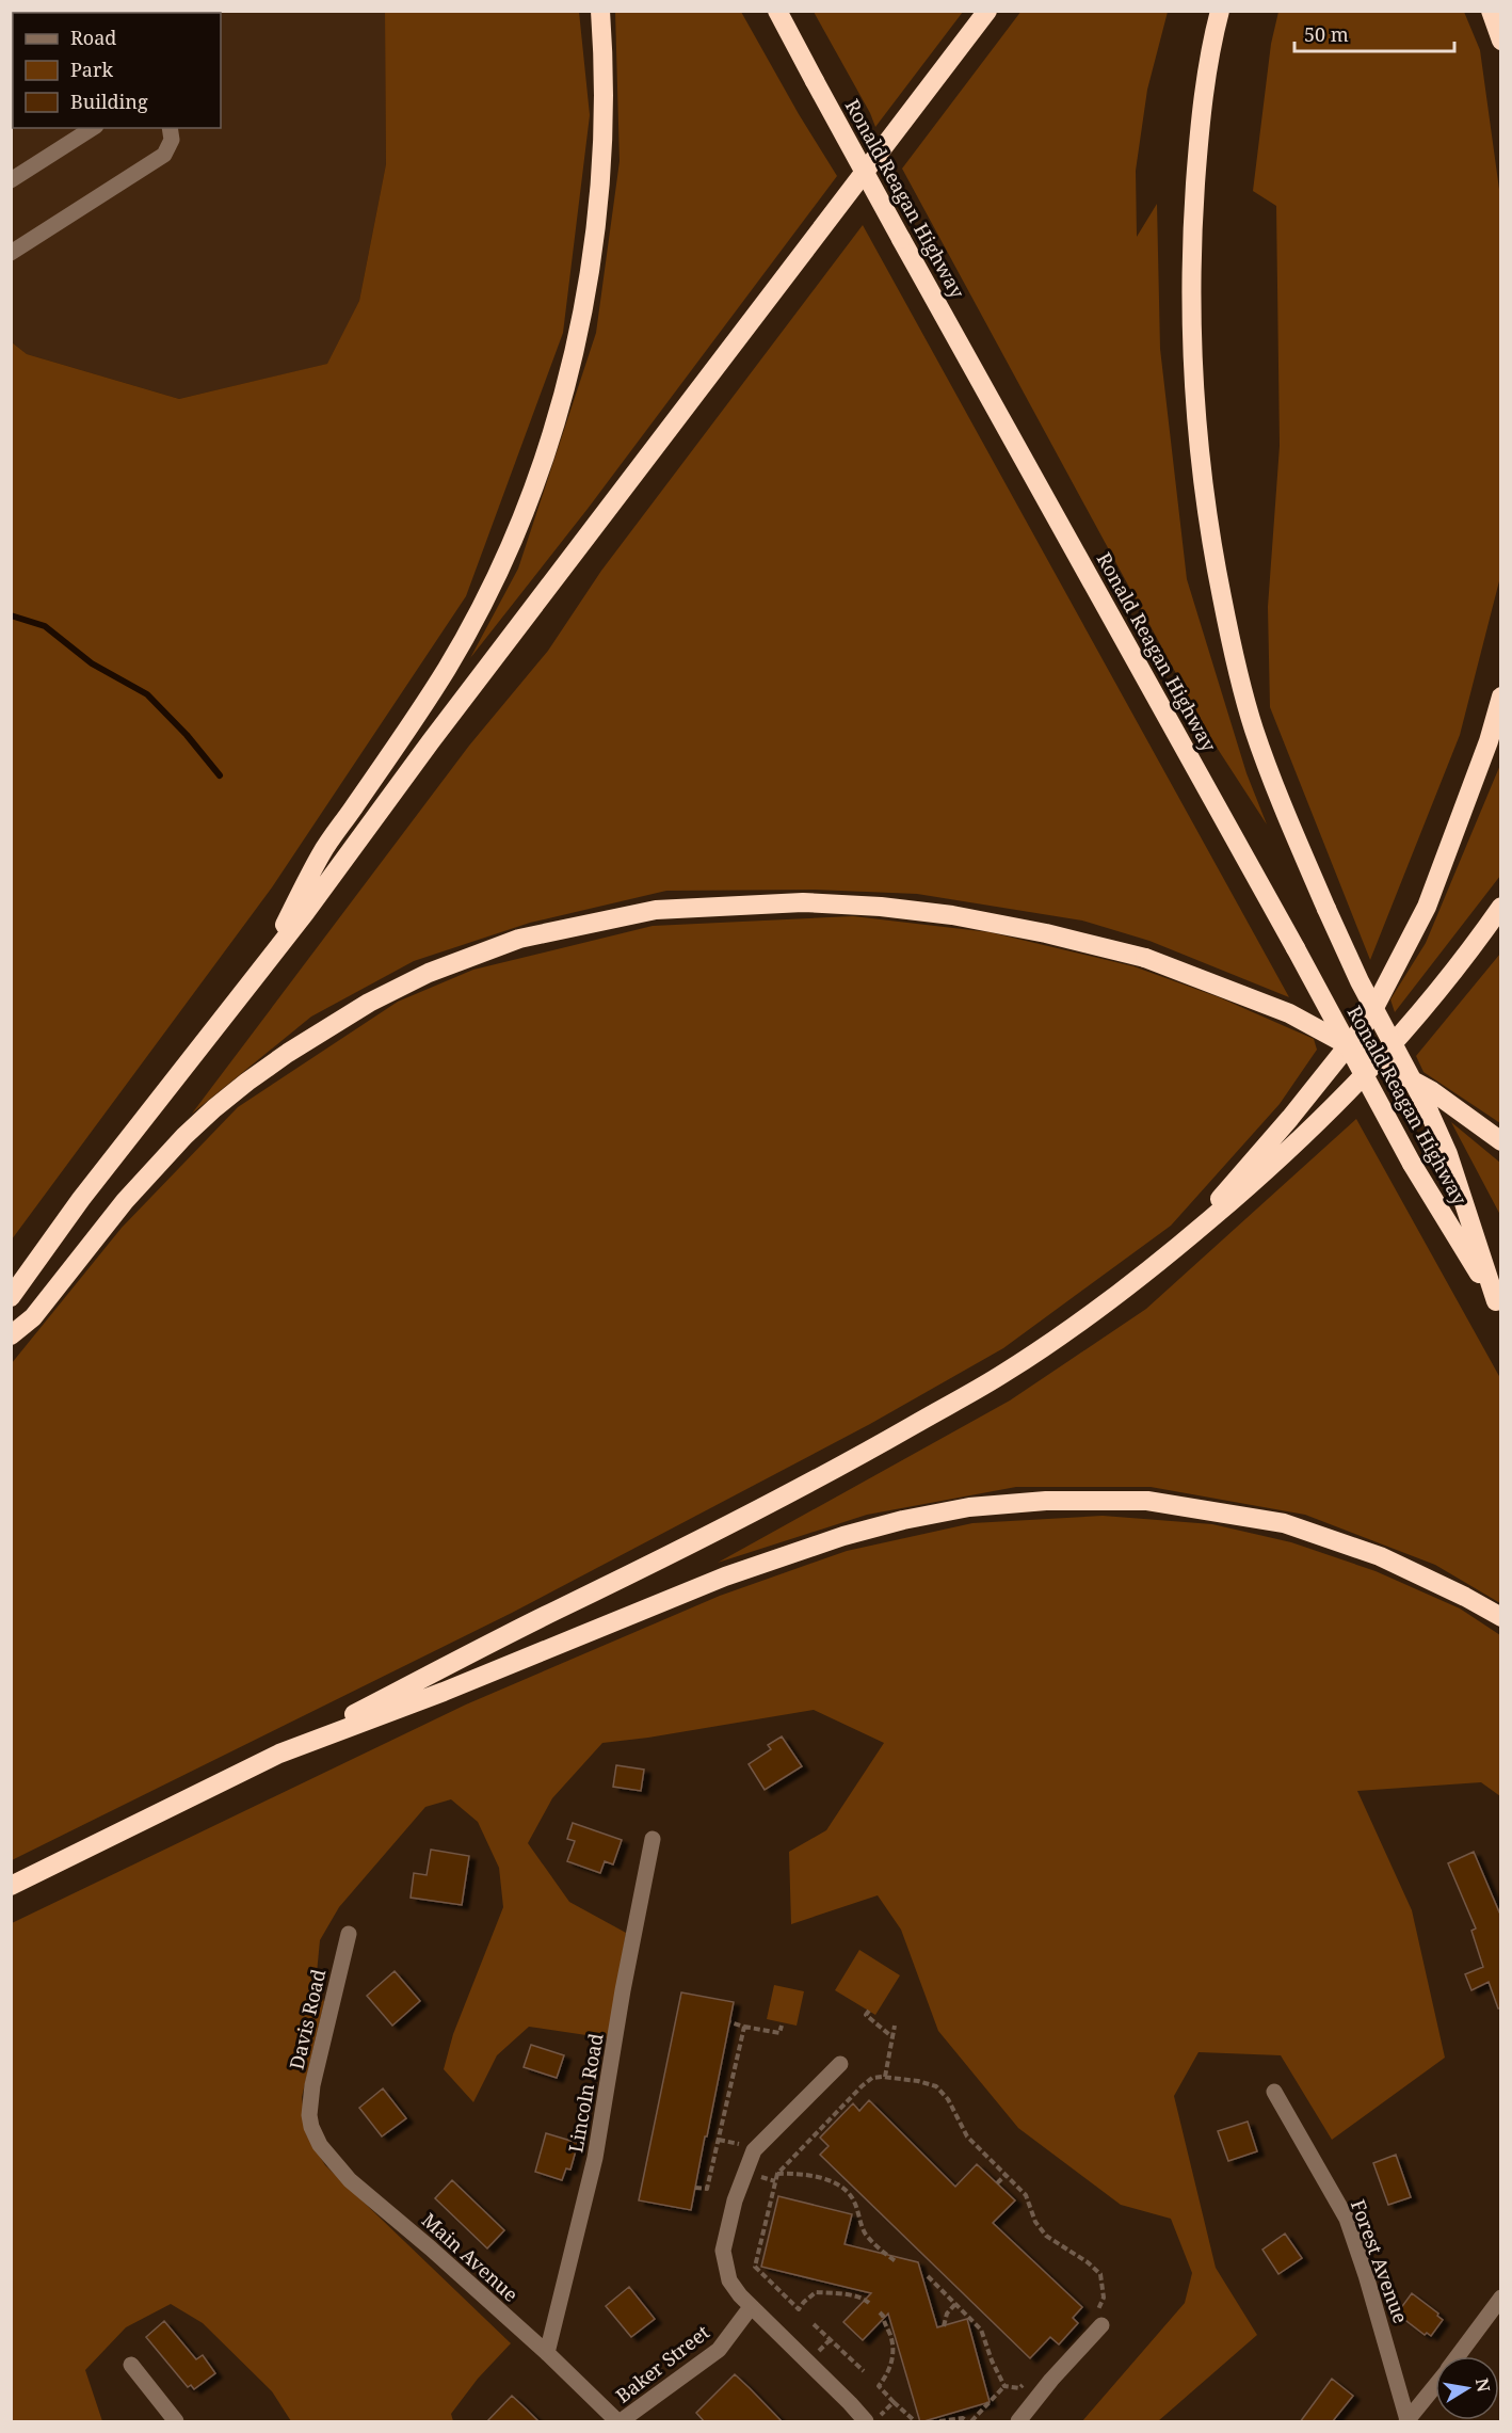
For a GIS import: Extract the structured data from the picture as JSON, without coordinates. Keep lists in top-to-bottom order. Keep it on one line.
{"streets":{"highway":["Ronald Reagan Highway"],"street":["Davis Road","Lincoln Road","Main Avenue","Forest Avenue","Baker Street"]},"crossings":[["Davis Road","Main Avenue"],["Lincoln Road","Main Avenue"],["Main Avenue","Baker Street"]],"legend":["Road","Park","Building"],"scale_bar":"50 m","north":"right"}
